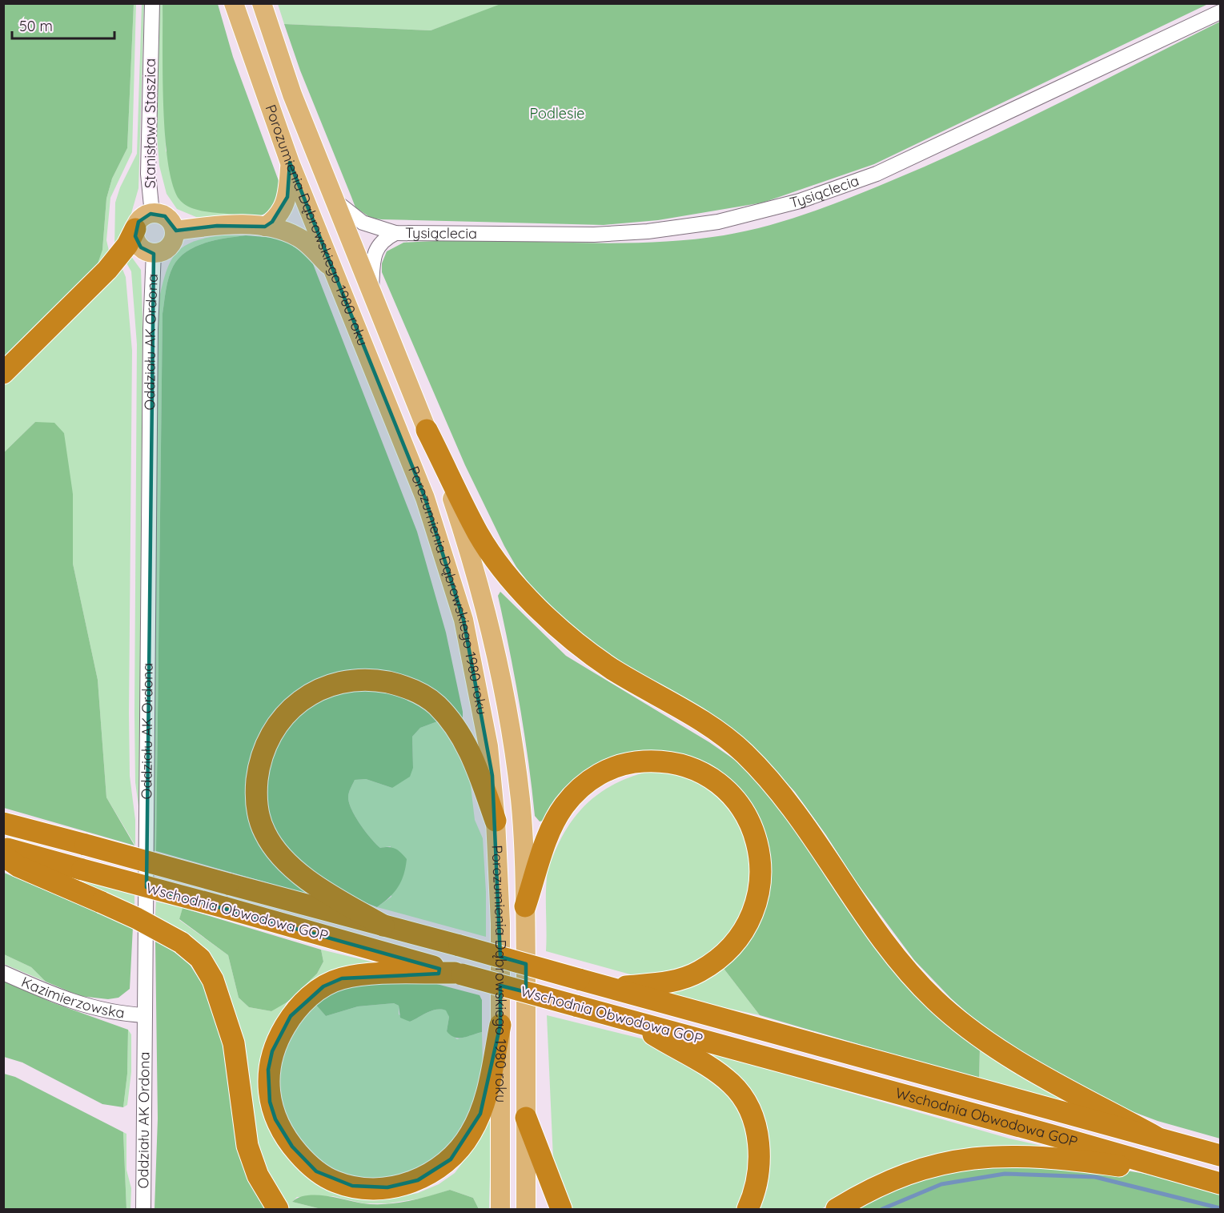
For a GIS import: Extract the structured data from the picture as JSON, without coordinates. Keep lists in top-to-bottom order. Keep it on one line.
{"streets":{"highway":["Wschodnia Obwodowa GOP"],"main road":["Porozumienia Dąbrowskiego 1980 roku"],"street":["Stanisława Staszica","Tysiąclecia","Oddziału AK Ordona","Kazimierzowska"]},"crossings":[["Stanisława Staszica","Oddziału AK Ordona"],["Tysiąclecia","Porozumienia Dąbrowskiego 1980 roku"],["Oddziału AK Ordona","Kazimierzowska"]],"parks":["Podlesie"],"scale_bar":"50 m"}
